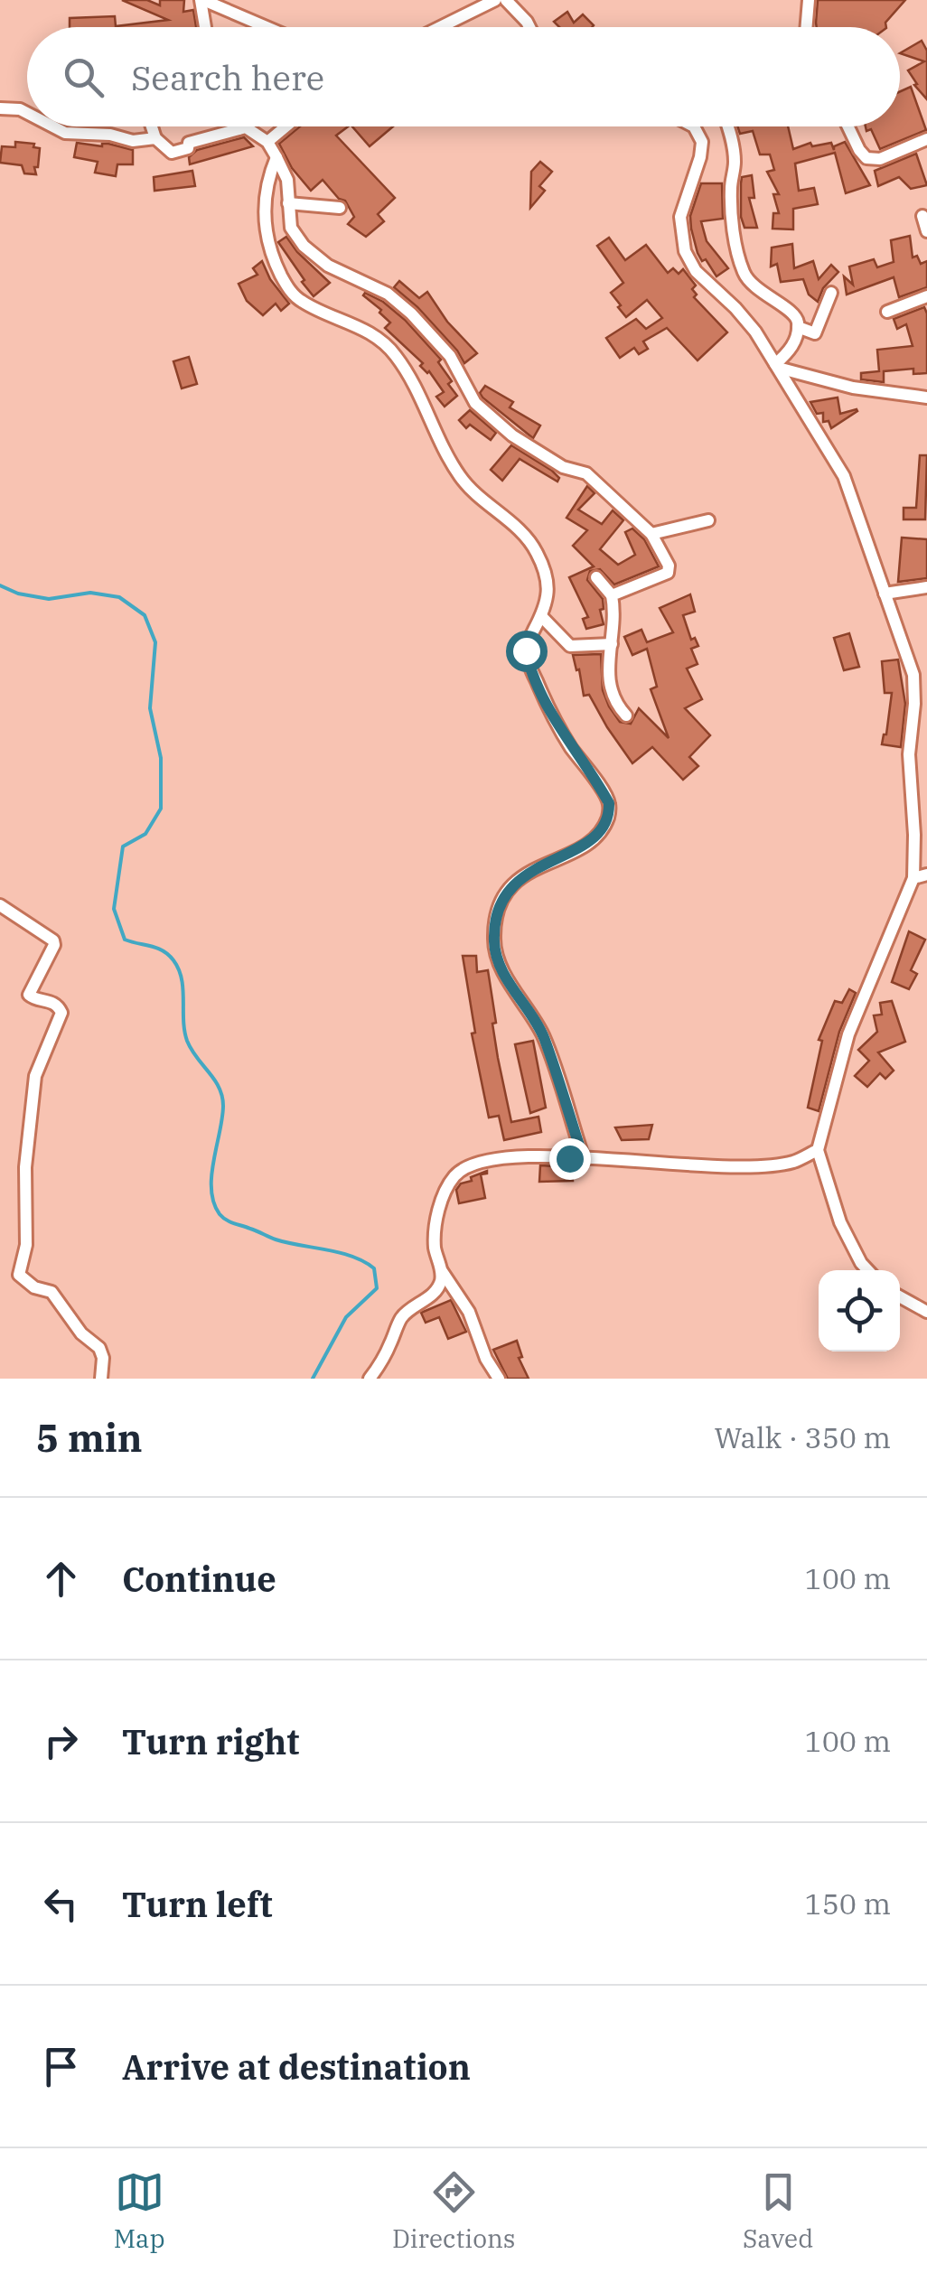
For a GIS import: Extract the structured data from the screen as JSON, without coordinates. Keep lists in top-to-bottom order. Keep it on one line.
{"page":{"search":"Search here","heading":["5 min","Walk · 350 m"],"list":[["Continue","100 m"],["Turn right","100 m"],["Turn left","150 m"],"Arrive at destination"],"nav":["Map","Directions","Saved"]}}
